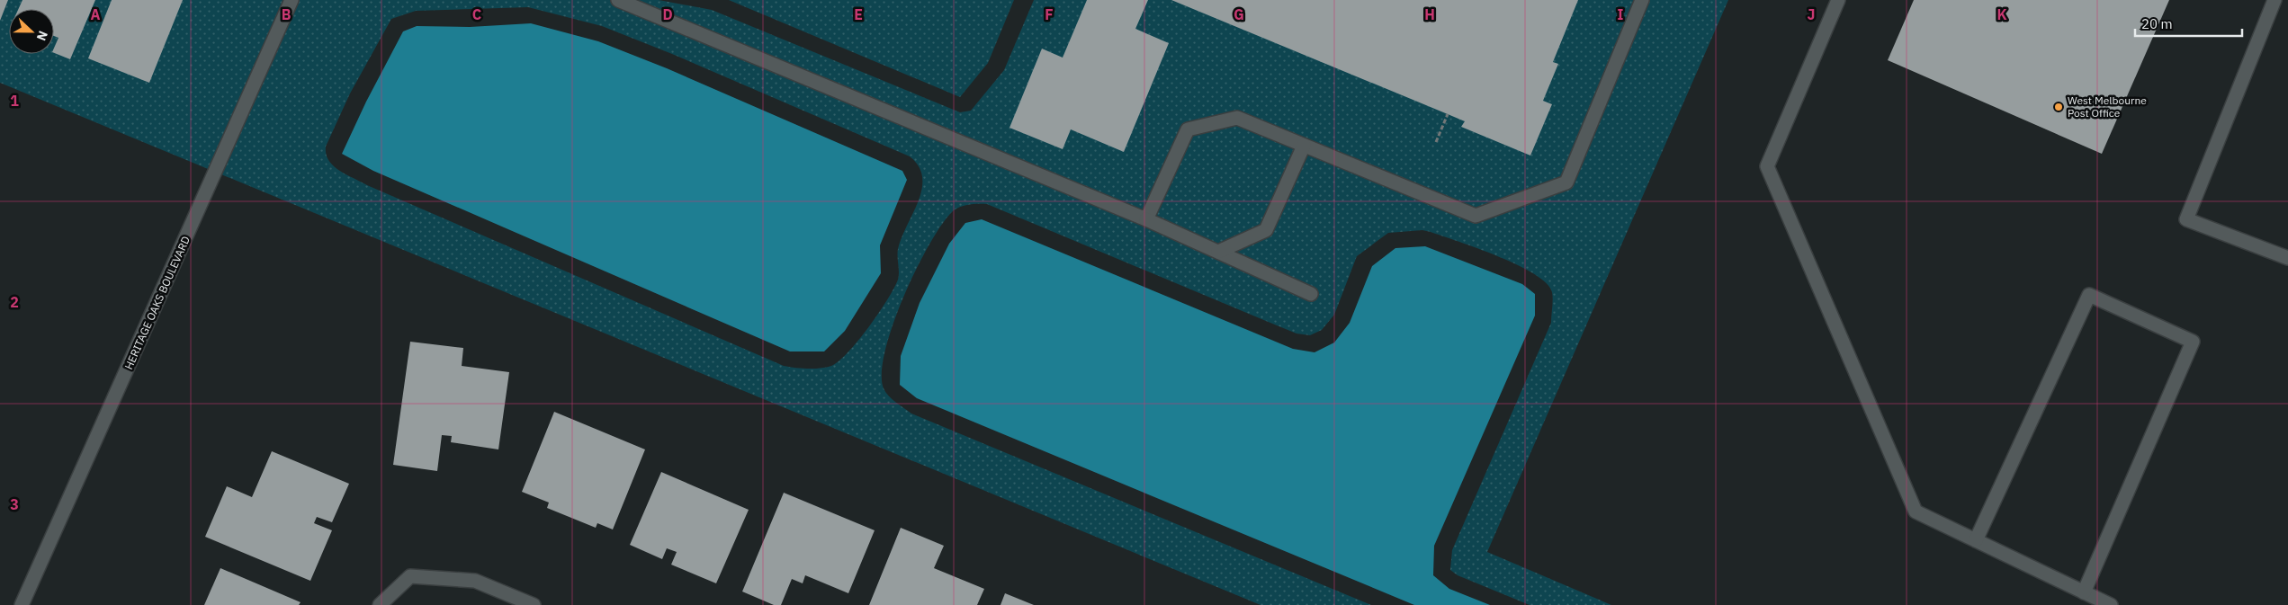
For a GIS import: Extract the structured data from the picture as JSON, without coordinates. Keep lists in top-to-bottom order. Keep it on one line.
{"streets":{"street":["HERITAGE OAKS BOULEVARD"]},"places":["West Melbourne Post Office"],"scale_bar":"20 m","north":"right","grid":{"columns":["A","B","C","D","E","F","G","H","I","J","K"],"rows":["1","2","3"]}}
